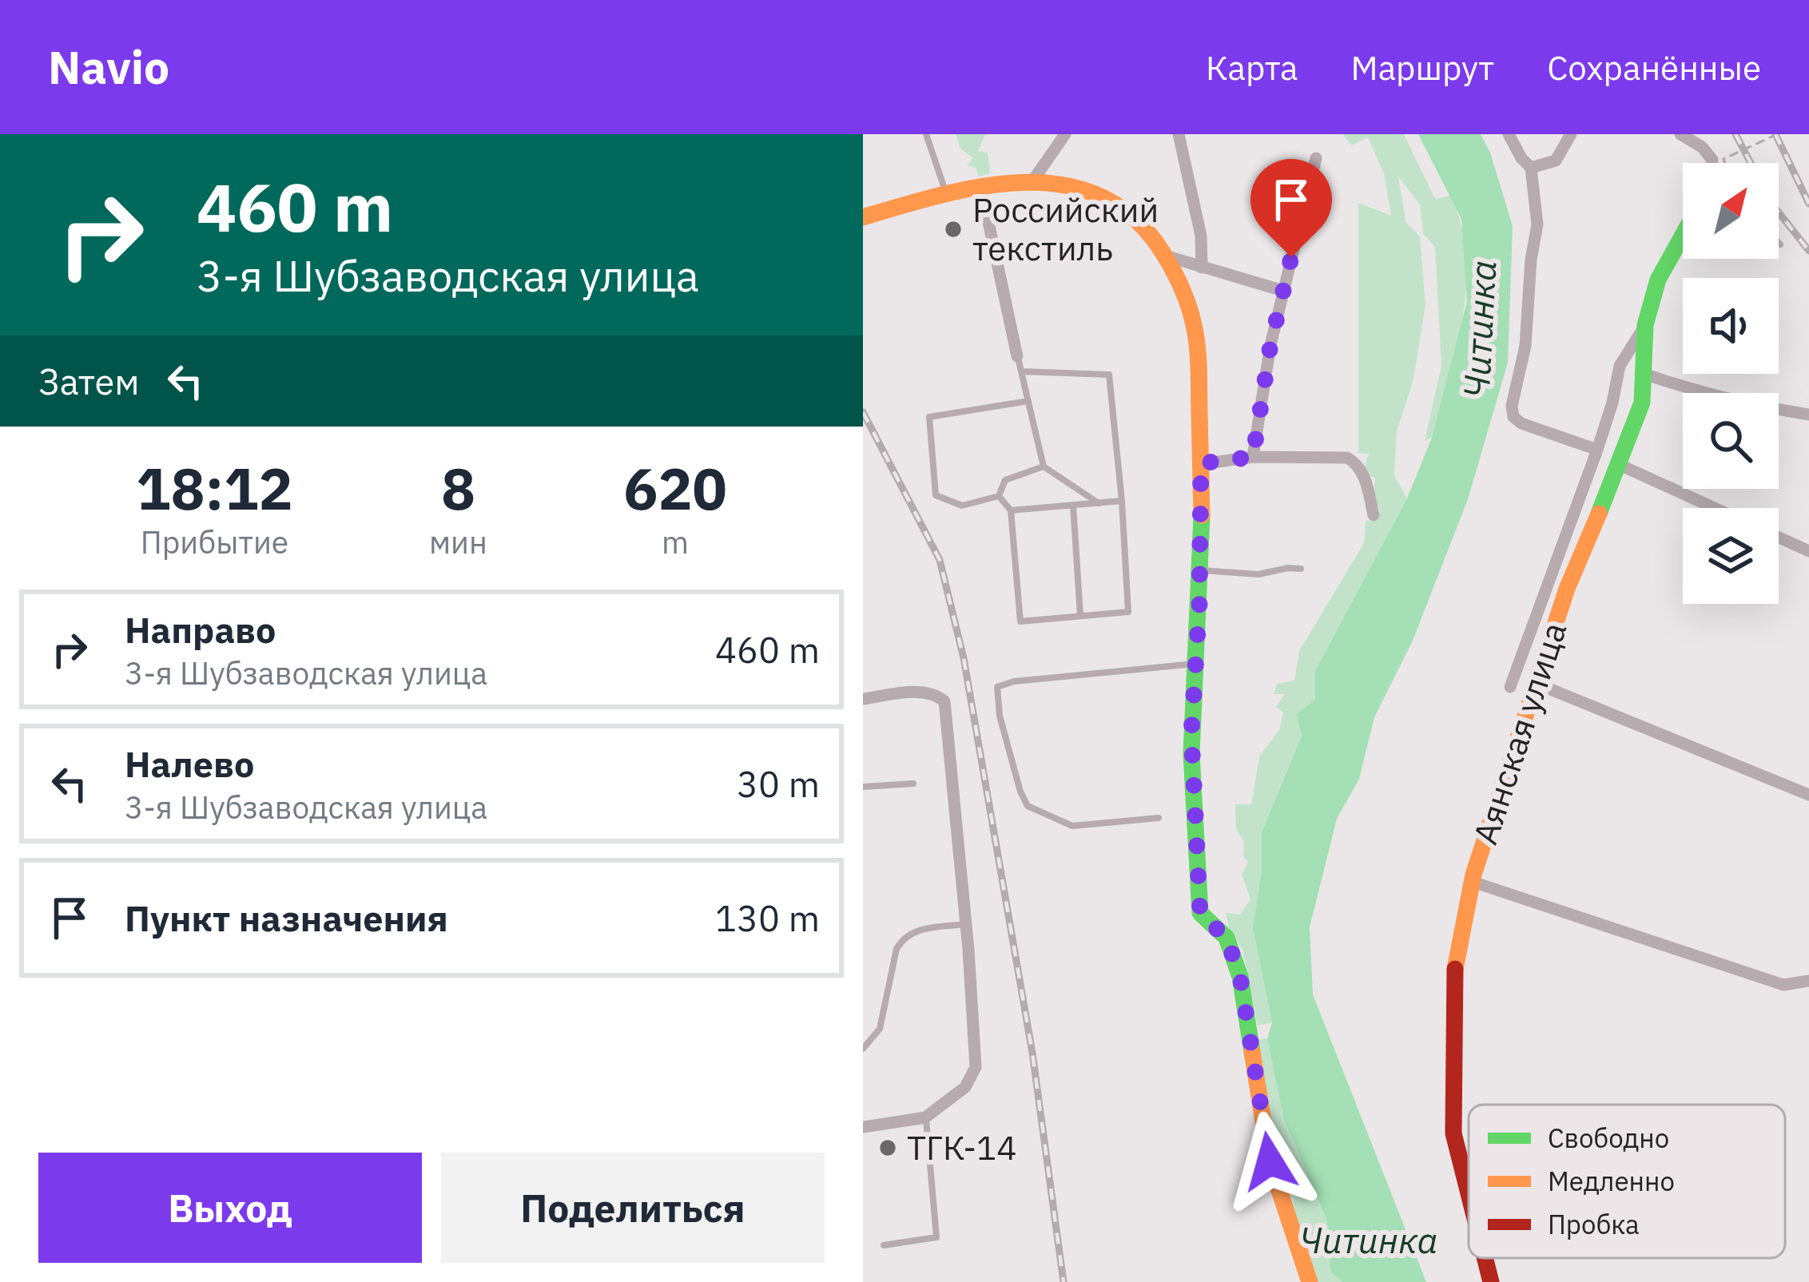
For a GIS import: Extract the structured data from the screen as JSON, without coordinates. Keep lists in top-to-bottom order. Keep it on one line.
{"streets":{"street":["Аянская улица"]},"water":["Читинка"],"places":["Российский текстиль","ТГК-14"],"legend":["Свободно","Медленно","Пробка"],"north":"top right","page":{"header":"Navio","nav":["Карта","Маршрут","Сохранённые"],"turn":["460 m","3-я Шубзаводская улица"],"then":"Затем","eta":["18:12","Прибытие","8","мин","620","m"],"list":[{"name":"Направо","note":"3-я Шубзаводская улица","value":"460 m"},{"name":"Налево","note":"3-я Шубзаводская улица","value":"30 m"},{"name":"Пункт назначения","value":"130 m"}],"buttons":["Выход","Поделиться"]}}
